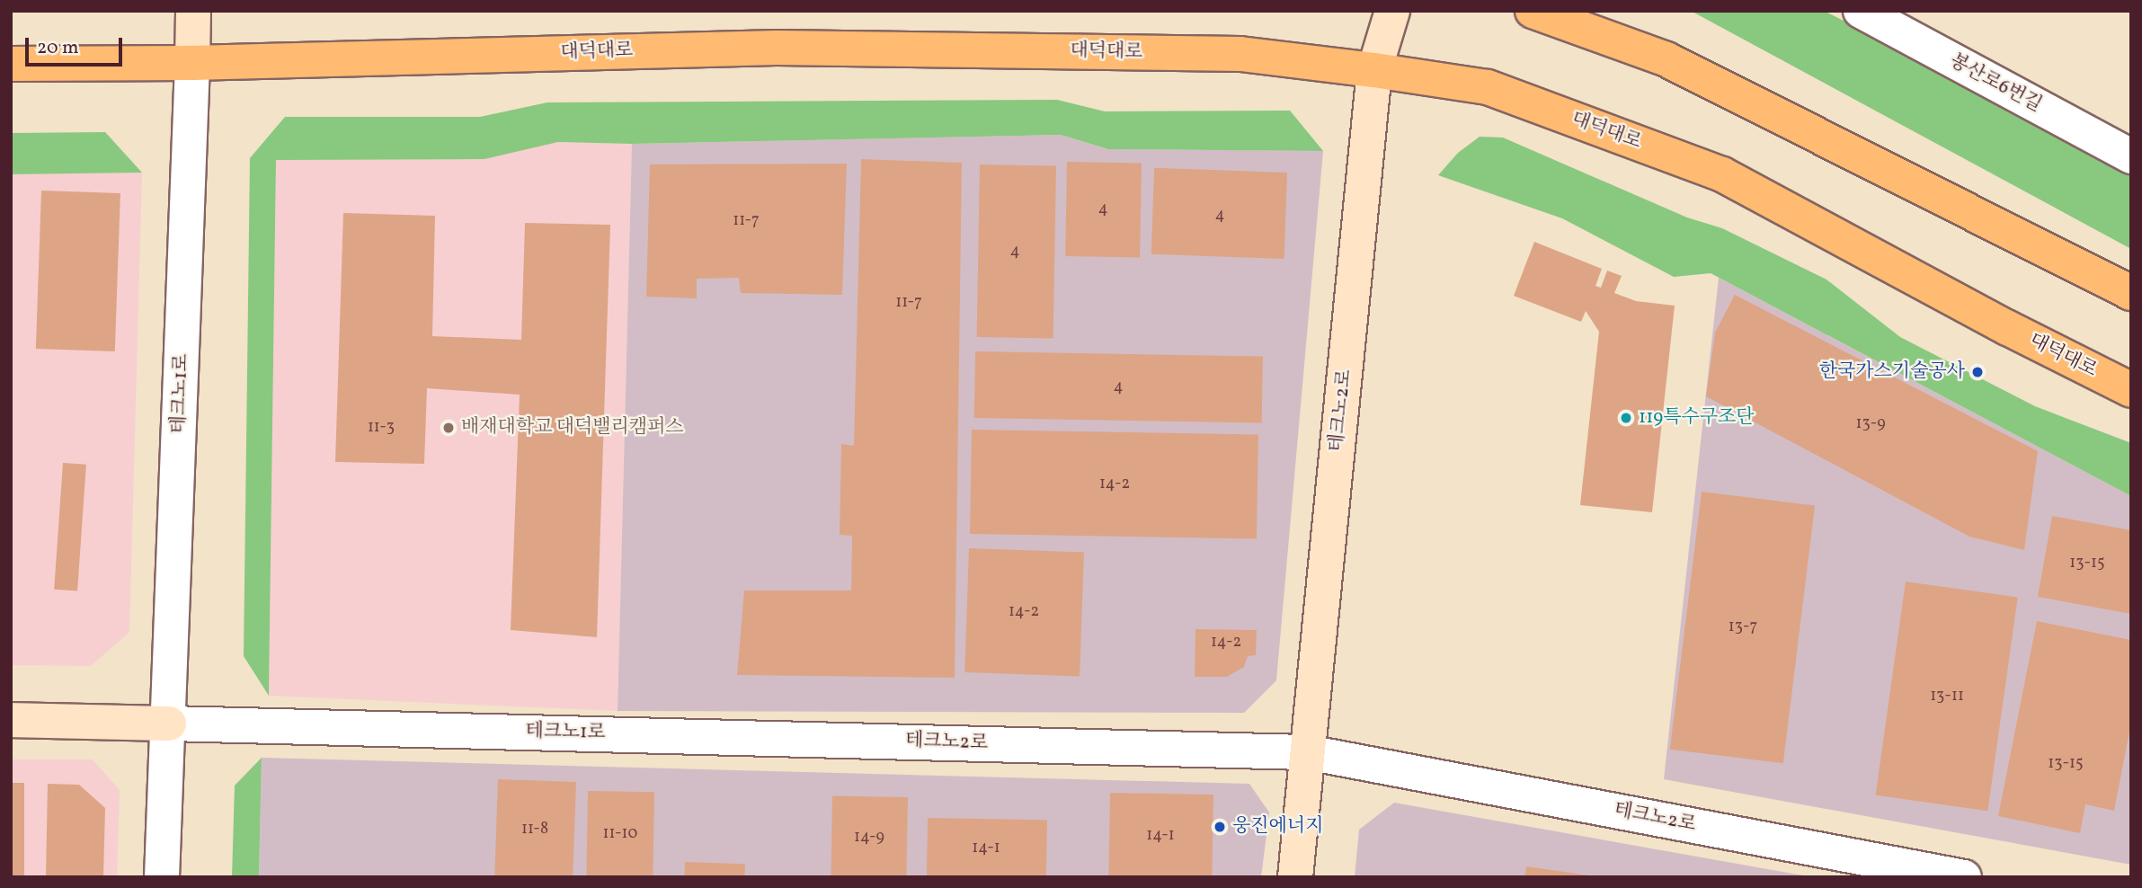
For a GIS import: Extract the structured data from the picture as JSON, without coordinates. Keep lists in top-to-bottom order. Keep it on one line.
{"streets":{"main road":["대덕대로","테크노1로","테크노2로"],"street":["봉산로6번길"]},"crossings":[["대덕대로","테크노1로"],["대덕대로","테크노2로"],["테크노1로","테크노2로"]],"places":["한국가스기술공사","119특수구조단","배재대학교 대덕밸리캠퍼스","웅진에너지"],"house_numbers":["4","4","11-7","4","11-7","4","13-9","11-3","14-2","13-15","14-2","13-7","14-2","13-11","13-15","11-8","11-10","14-1","14-9","14-1"],"scale_bar":"20 m"}
